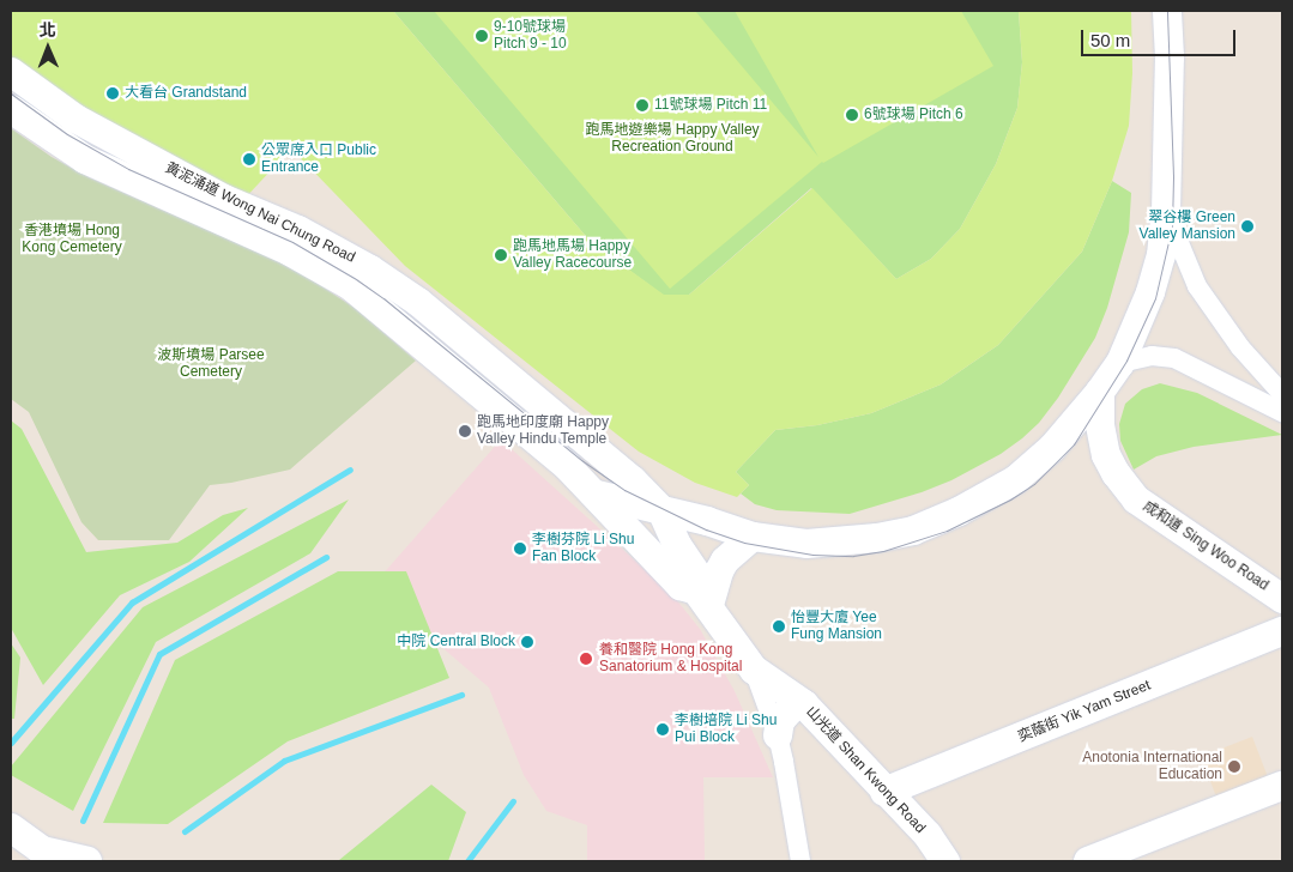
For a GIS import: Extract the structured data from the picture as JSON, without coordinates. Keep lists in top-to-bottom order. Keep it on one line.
{"streets":{"street":["黃泥涌道 Wong Nai Chung Road","成和道 Sing Woo Road","奕蔭街 Yik Yam Street","山光道 Shan Kwong Road"]},"crossings":[["黃泥涌道 Wong Nai Chung Road","山光道 Shan Kwong Road"],["奕蔭街 Yik Yam Street","山光道 Shan Kwong Road"]],"parks":["跑馬地遊樂場 Happy Valley Recreation Ground","香港墳場 Hong Kong Cemetery","波斯墳場 Parsee Cemetery"],"places":["9-10號球場 Pitch 9 - 10","大看台 Grandstand","11號球場 Pitch 11","6號球場 Pitch 6","公眾席入口 Public Entrance","翠谷樓 Green Valley Mansion","跑馬地馬場 Happy Valley Racecourse","跑馬地印度廟 Happy Valley Hindu Temple","李樹芬院 Li Shu Fan Block","怡豐大廈 Yee Fung Mansion","中院 Central Block","養和醫院 Hong Kong Sanatorium & Hospital","李樹培院 Li Shu Pui Block","Anotonia International Education"],"scale_bar":"50 m","north":"top"}
